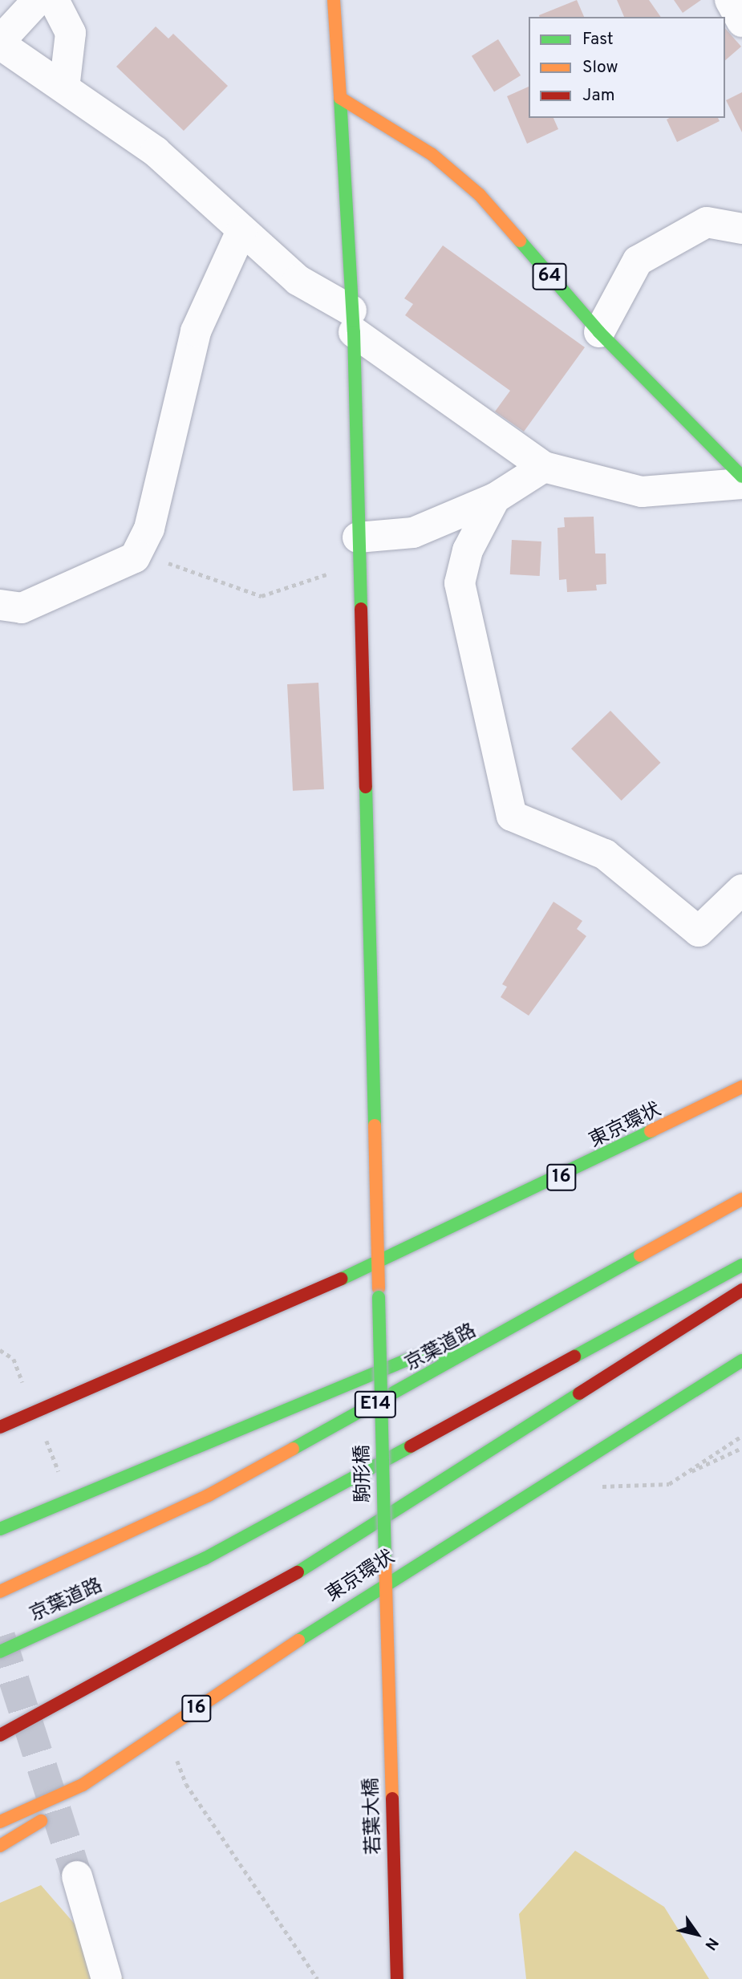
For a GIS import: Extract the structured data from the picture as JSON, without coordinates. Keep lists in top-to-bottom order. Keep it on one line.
{"streets":{"main road":["64","東京環状","16","京葉道路","E14","駒形橋","若葉大橋"]},"crossings":[["64","駒形橋"],["東京環状","駒形橋"],["東京環状","若葉大橋"],["駒形橋","若葉大橋"]],"legend":["Fast","Slow","Jam"],"north":"bottom right"}
